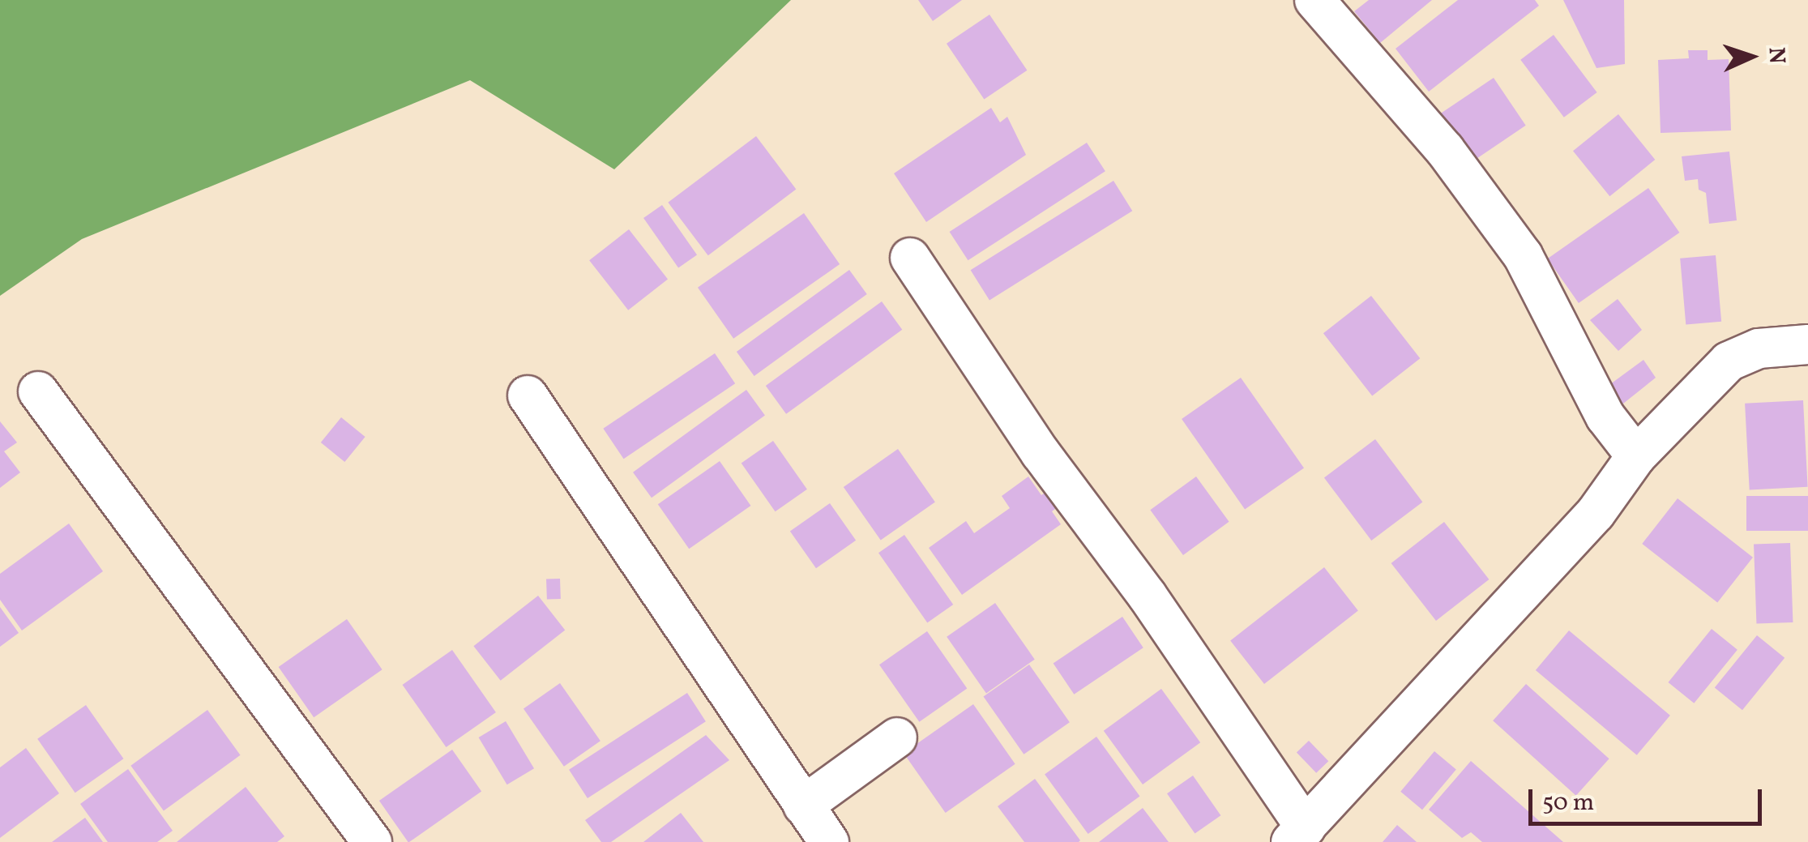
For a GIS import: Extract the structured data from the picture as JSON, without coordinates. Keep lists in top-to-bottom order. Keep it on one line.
{"scale_bar":"50 m","north":"right"}
